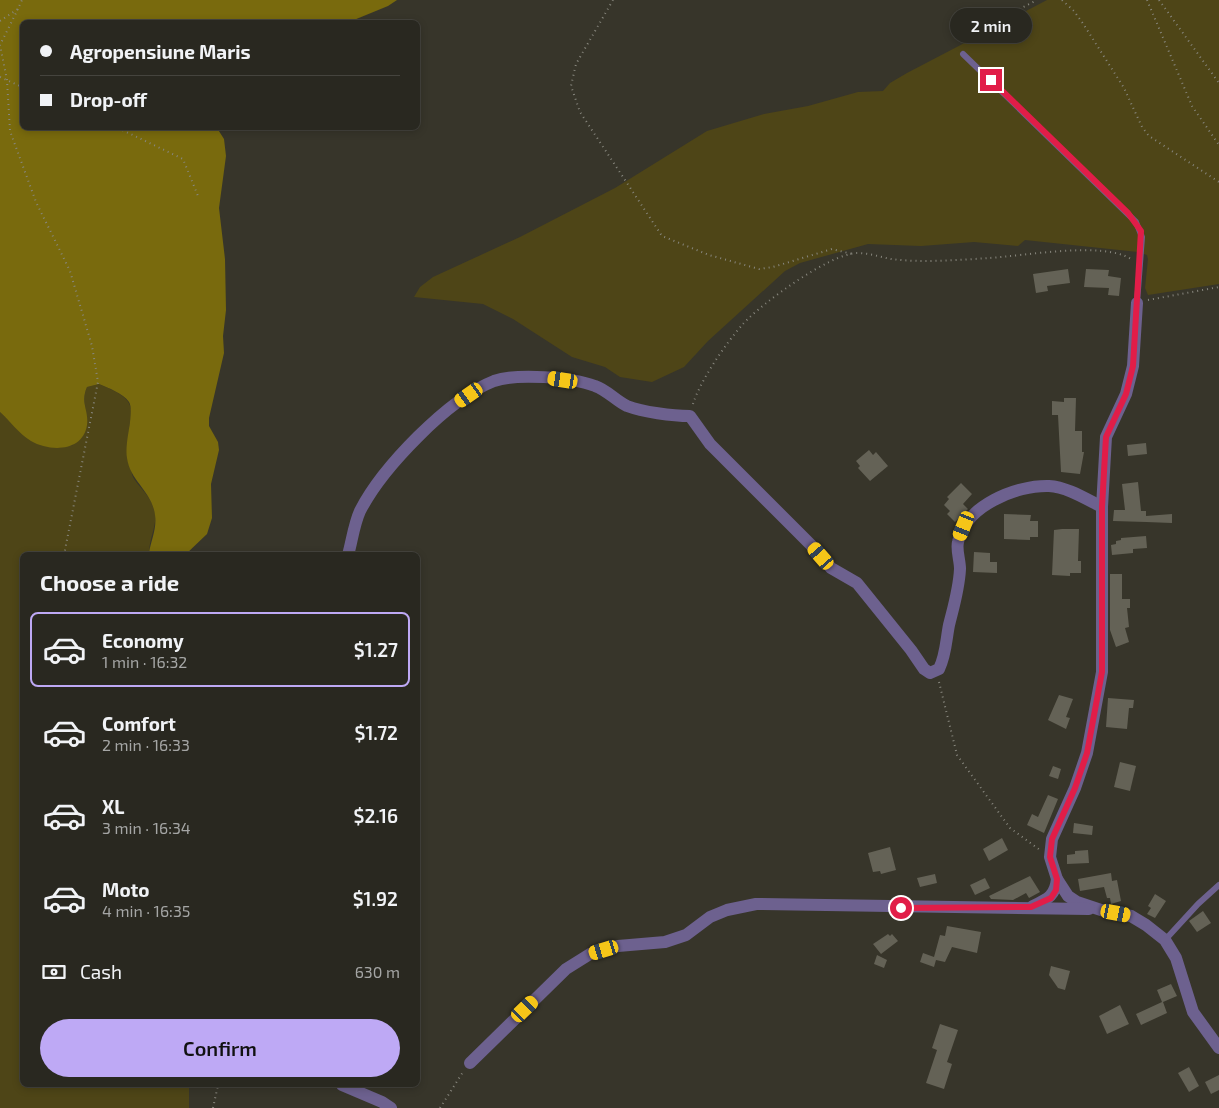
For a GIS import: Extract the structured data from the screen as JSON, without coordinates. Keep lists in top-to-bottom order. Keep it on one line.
{"page":{"bubble":"2 min","banner":["Agropensiune Maris","Drop-off"],"heading":"Choose a ride","list":[{"name":"Economy","note":"1 min · 16:32","value":"$1.27"},{"name":"Comfort","note":"2 min · 16:33","value":"$1.72"},{"name":"XL","note":"3 min · 16:34","value":"$2.16"},{"name":"Moto","note":"4 min · 16:35","value":"$1.92"}],"pay":["Cash","630 m"],"buttons":"Confirm"}}
